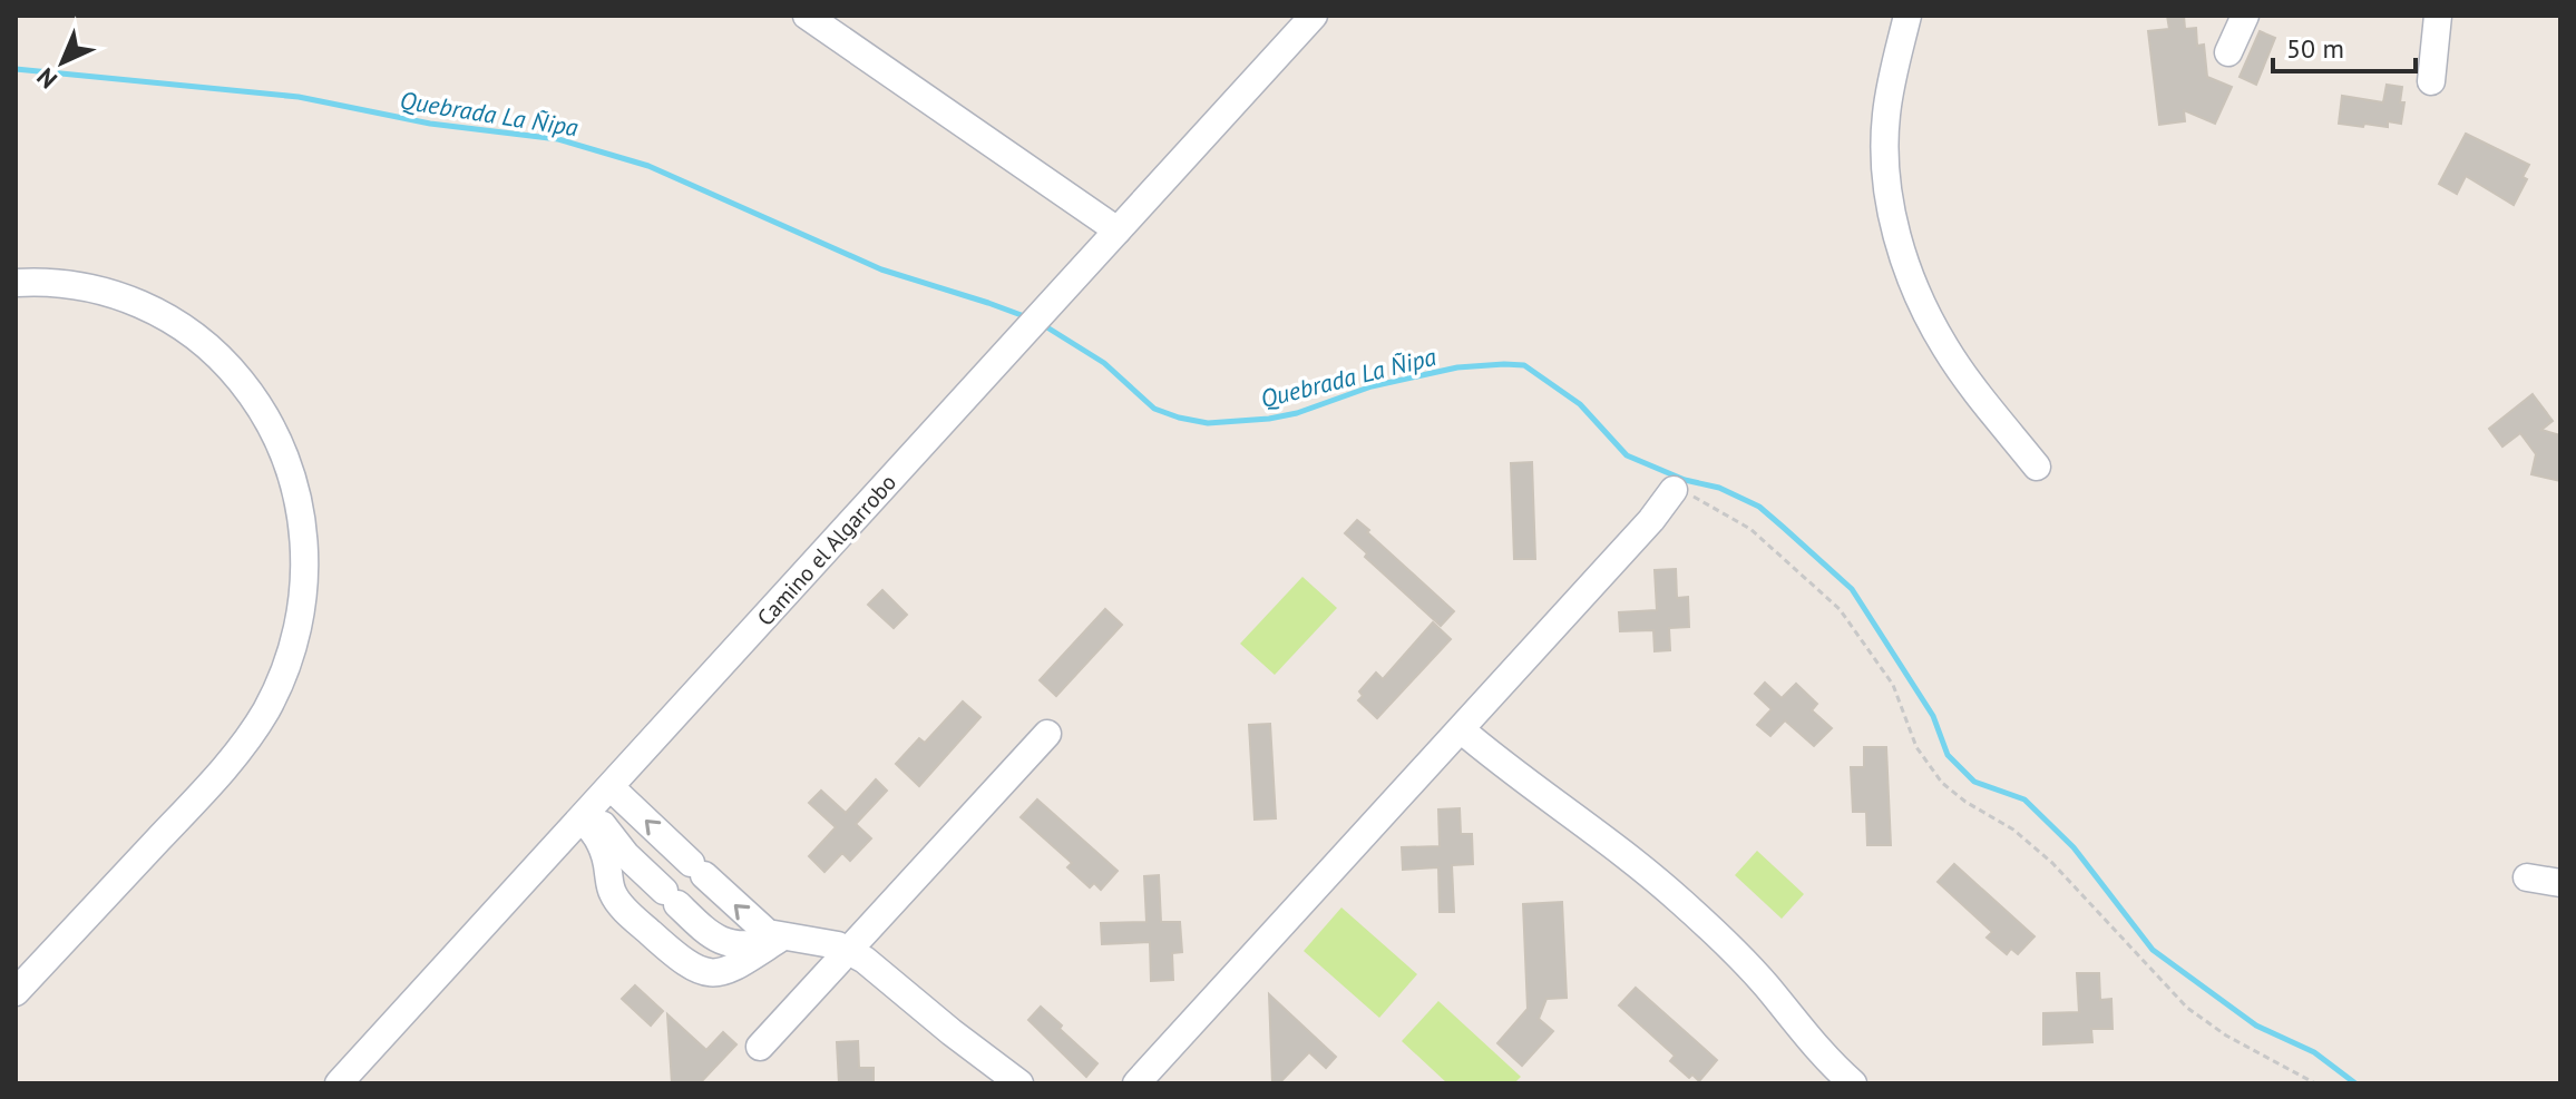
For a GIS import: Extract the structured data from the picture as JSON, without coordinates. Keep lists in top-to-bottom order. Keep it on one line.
{"streets":{"street":["Camino el Algarrobo"]},"water":["Quebrada La Ñipa"],"scale_bar":"50 m","north":"bottom left"}
